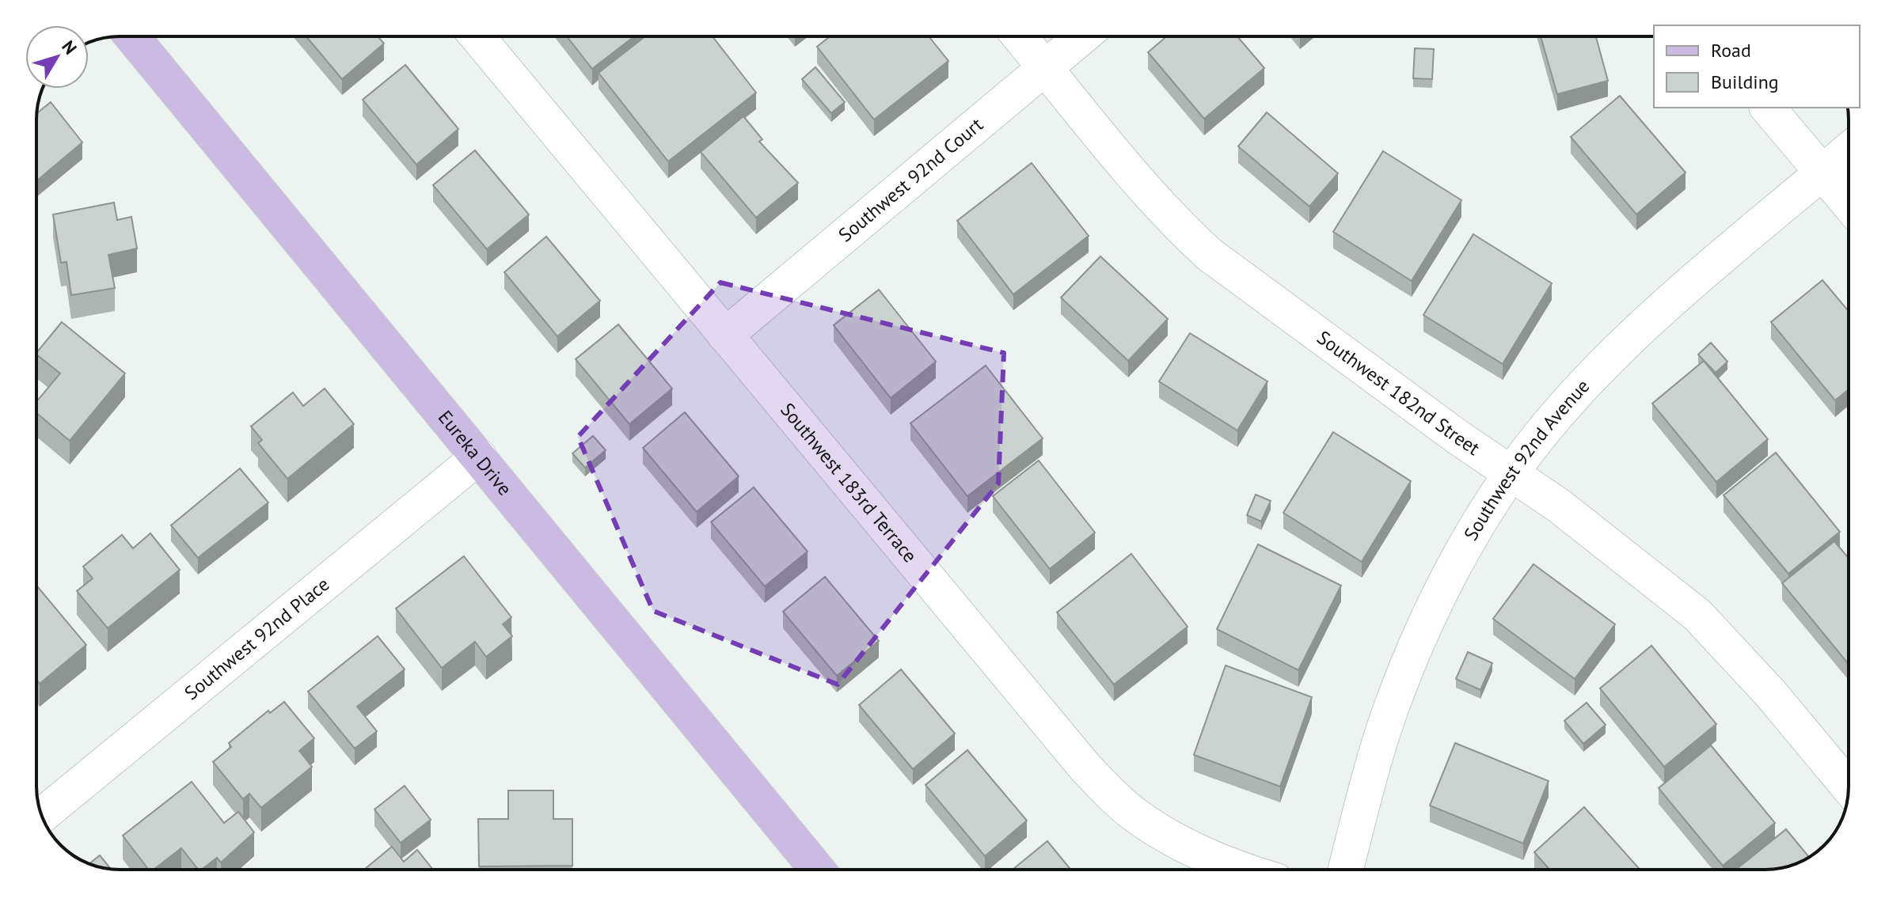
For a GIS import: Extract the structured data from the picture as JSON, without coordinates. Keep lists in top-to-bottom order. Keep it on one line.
{"streets":{"main road":["Eureka Drive"],"street":["Southwest 92nd Court","Southwest 182nd Street","Southwest 92nd Avenue","Southwest 183rd Terrace","Southwest 92nd Place"]},"crossings":[["Southwest 92nd Court","Southwest 182nd Street"],["Southwest 92nd Court","Southwest 183rd Terrace"],["Southwest 182nd Street","Southwest 92nd Avenue"],["Eureka Drive","Southwest 92nd Place"]],"legend":["Road","Building"],"north":"top right"}
